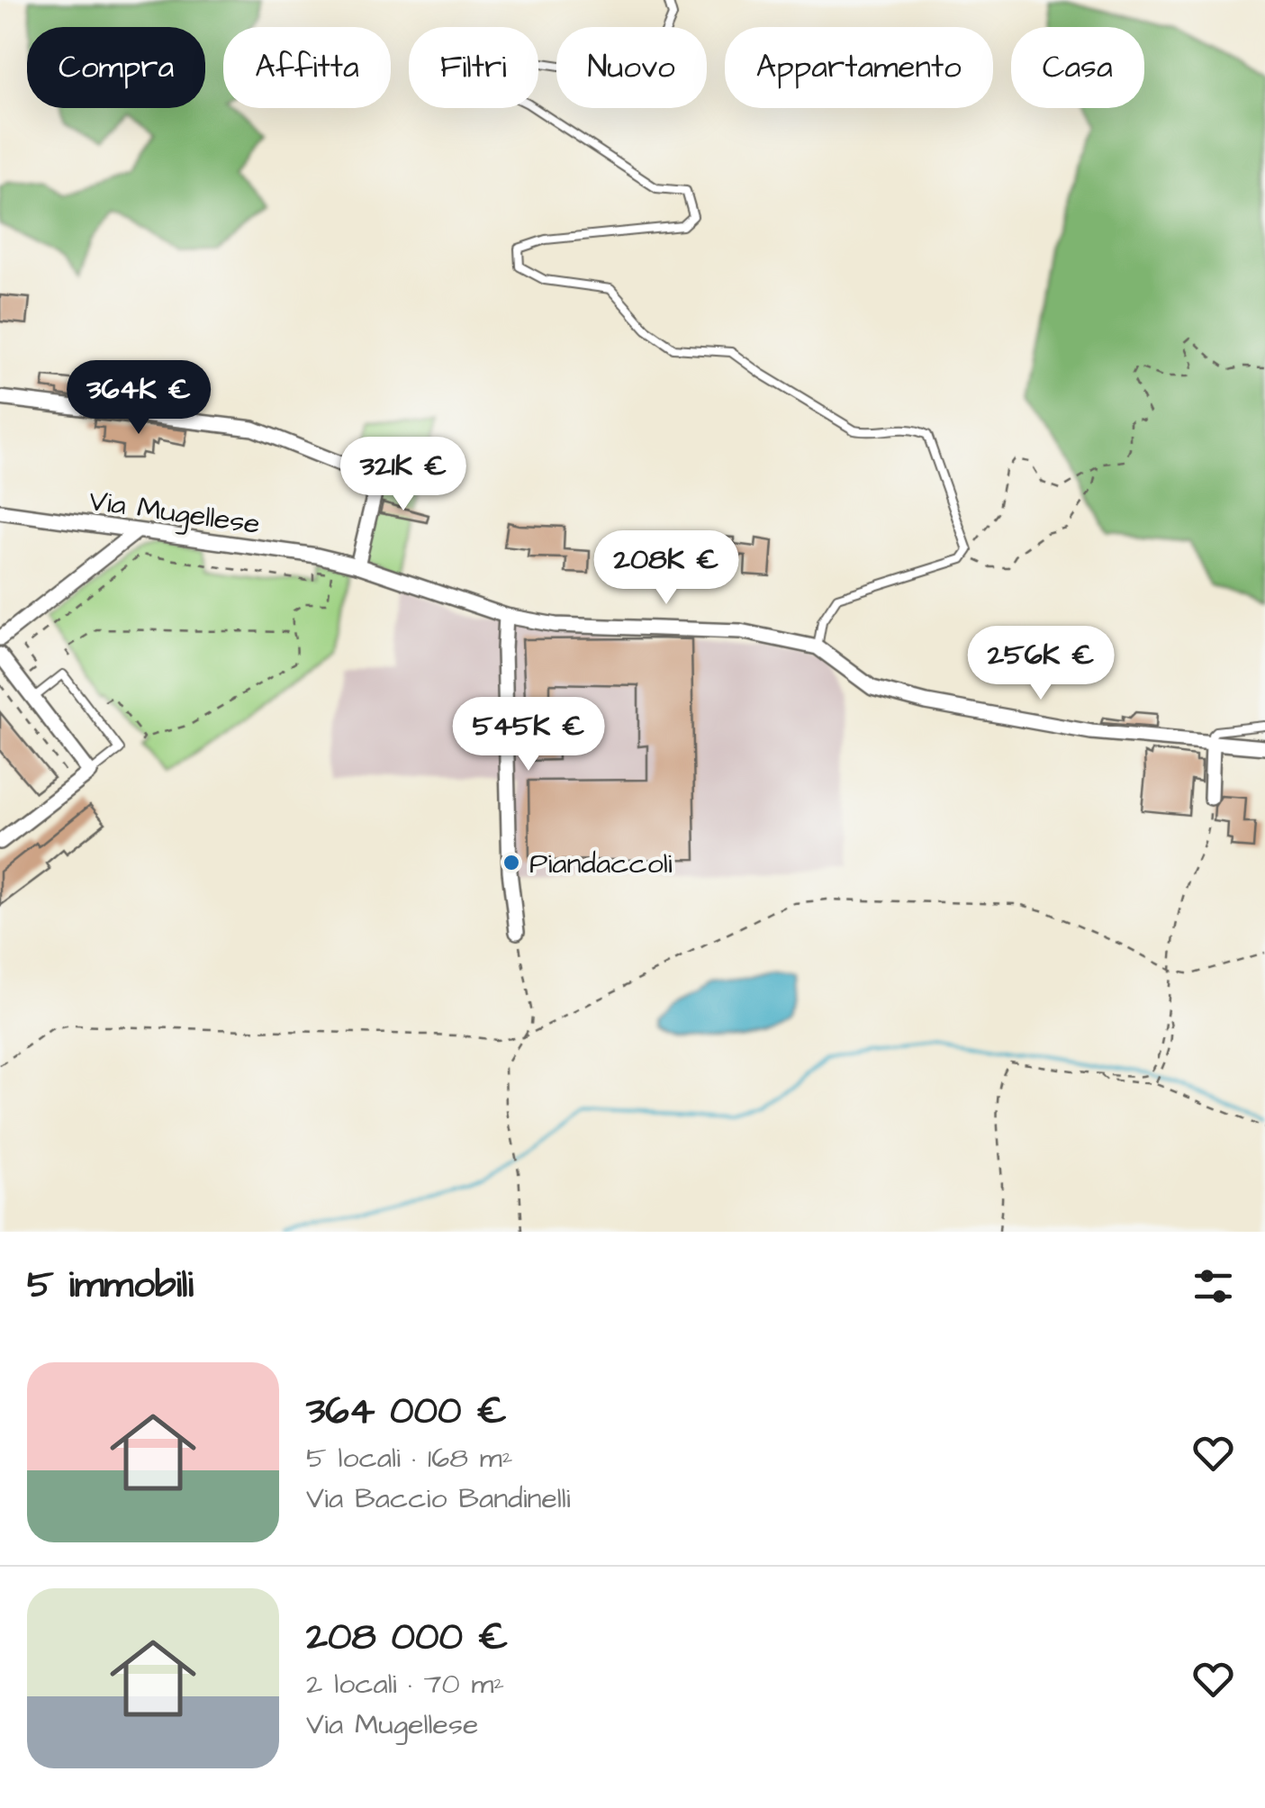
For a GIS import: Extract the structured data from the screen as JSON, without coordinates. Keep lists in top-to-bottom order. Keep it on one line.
{"streets":{"street":["Via Mugellese"]},"places":["Piandaccoli"],"page":{"chip":["Compra","Affitta","Filtri","Nuovo","Appartamento","Casa"],"price":["364K €","321K €","208K €","256K €","545K €"],"heading":"5 immobili","list":[{"name":"364 000 €","note":"5 locali · 168 m² · Via Baccio Bandinelli"},{"name":"208 000 €","note":"2 locali · 70 m² · Via Mugellese"}]}}
